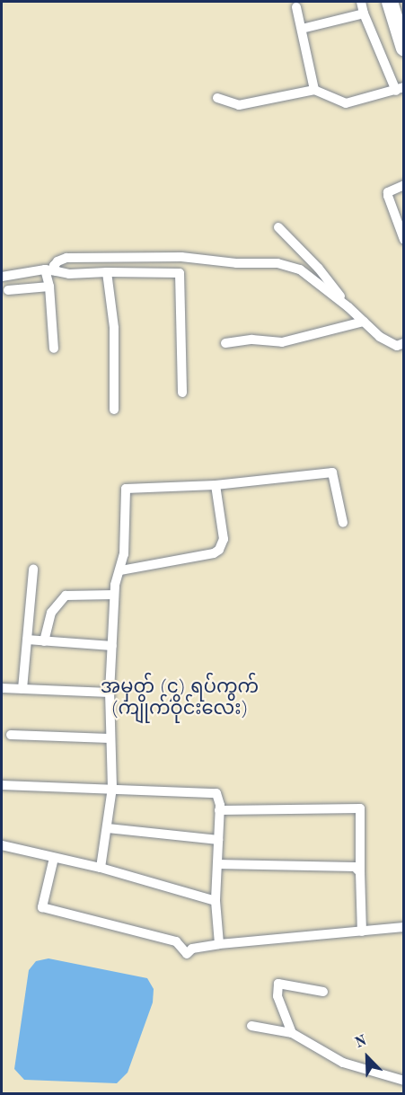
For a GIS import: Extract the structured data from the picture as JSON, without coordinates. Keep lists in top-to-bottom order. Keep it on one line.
{"districts":["အမှတ် (၄) ရပ်ကွက် (ကျိုက်ဝိုင်းလေး)"],"north":"top left"}
